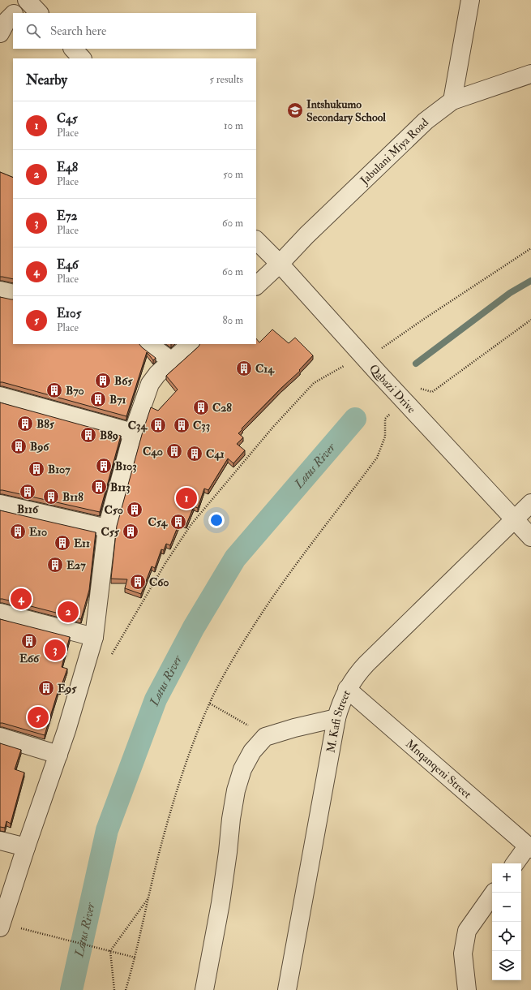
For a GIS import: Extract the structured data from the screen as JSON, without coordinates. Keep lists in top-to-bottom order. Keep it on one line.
{"streets":{"street":["Jabulani Miya Road","Qabazi Drive","M. Kafi Street","Mnqanqeni Street"]},"crossings":[["Jabulani Miya Road","Qabazi Drive"],["Qabazi Drive","M. Kafi Street"],["M. Kafi Street","Mnqanqeni Street"]],"water":["Lotus River"],"places":{"school or university":["Intshukumo Secondary School"],"building":["C14","B65","B70","B71","C28","B85","C34","C33","B89","B96","C40","C41","B103","B107","B113","B116","B118","C50","C54","E10","C55","E11","E27","C60","E66","E95"]},"page":{"search":"Search here","heading":["Nearby","5 results"],"list":[{"mark":"1","name":"C45","note":"Place","value":"10 m"},{"mark":"2","name":"E48","note":"Place","value":"50 m"},{"mark":"3","name":"E72","note":"Place","value":"60 m"},{"mark":"4","name":"E46","note":"Place","value":"60 m"},{"mark":"5","name":"E105","note":"Place","value":"80 m"}],"pins":["1","4","2","3","5"],"map_buttons":["+","−"]}}
